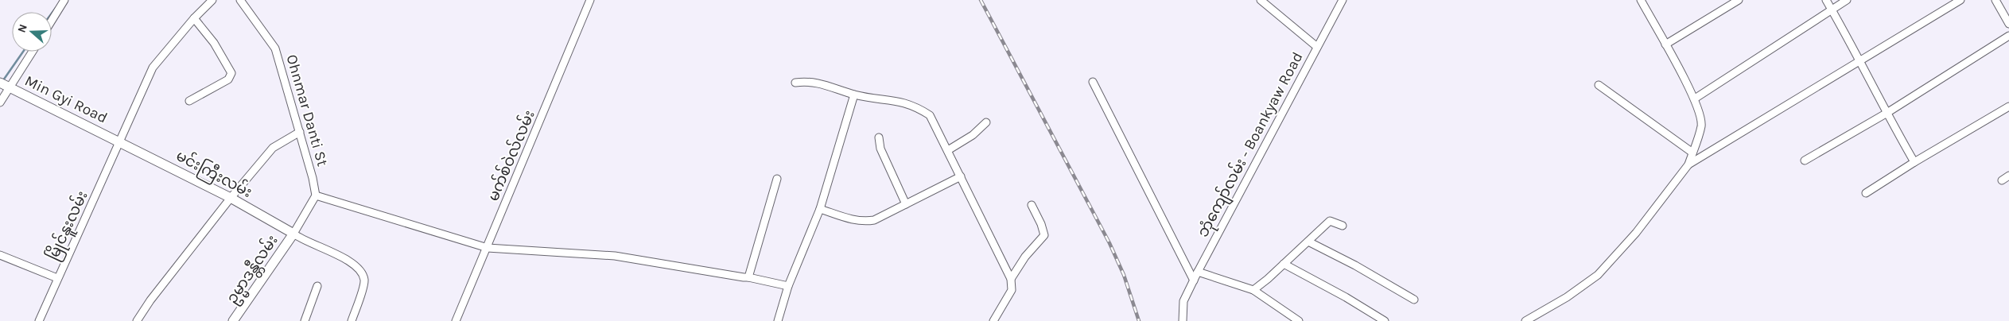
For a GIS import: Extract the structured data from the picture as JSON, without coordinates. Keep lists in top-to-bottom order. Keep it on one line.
{"streets":{"main road":["Min Gyi Road","မင်းကြီးလမ်း","ဥမ္မာဒန္တီလမ်း"],"street":["Ohnmar Danti St","ဘုံကျော်လမ်း - Boankyaw Road","မက်စ်ဝဲလ်လမ်း","မြိုင်နူးလမ်း"]},"crossings":[["Min Gyi Road","မင်းကြီးလမ်း"],["Min Gyi Road","မြိုင်နူးလမ်း"],["မင်းကြီးလမ်း","မြိုင်နူးလမ်း"],["မင်းကြီးလမ်း","ဥမ္မာဒန္တီလမ်း"]],"north":"left"}
